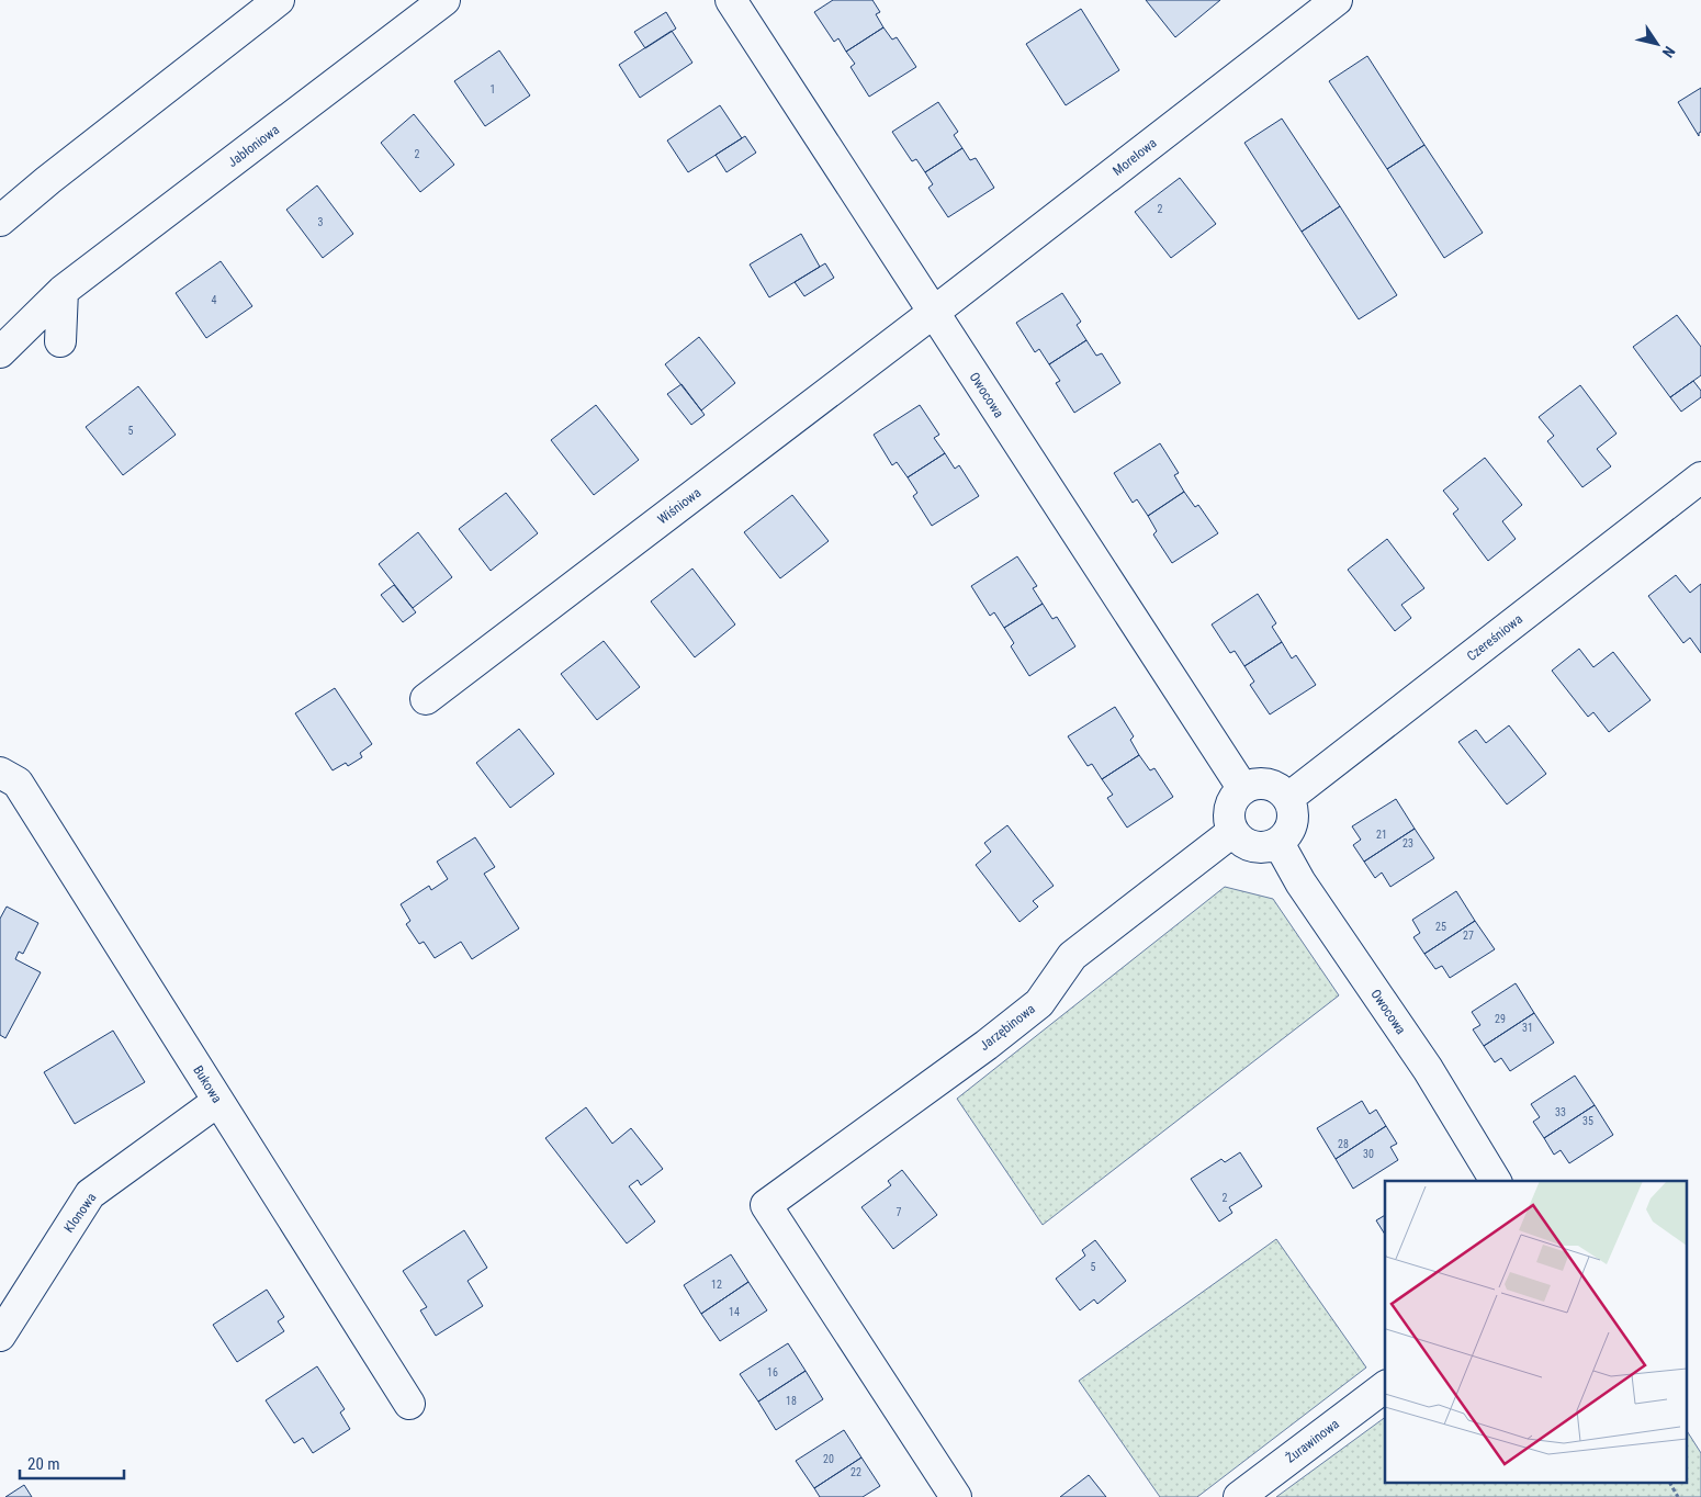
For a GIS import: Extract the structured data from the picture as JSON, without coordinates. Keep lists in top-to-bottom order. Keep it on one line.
{"streets":{"street":["Jabłoniowa","Morelowa","Owocowa","Wiśniowa","Czereśniowa","Jarzębinowa","Bukowa","Klonowa","Żurawinowa"]},"crossings":[["Morelowa","Owocowa"],["Morelowa","Wiśniowa"],["Owocowa","Wiśniowa"],["Owocowa","Czereśniowa"],["Owocowa","Jarzębinowa"],["Czereśniowa","Jarzębinowa"],["Bukowa","Klonowa"]],"house_numbers":["1","2","2","3","4","5","21","23","25","27","29","31","33","35","28","30","2","7","5","12","14","16","18","20","22"],"scale_bar":"20 m","north":"bottom right"}
